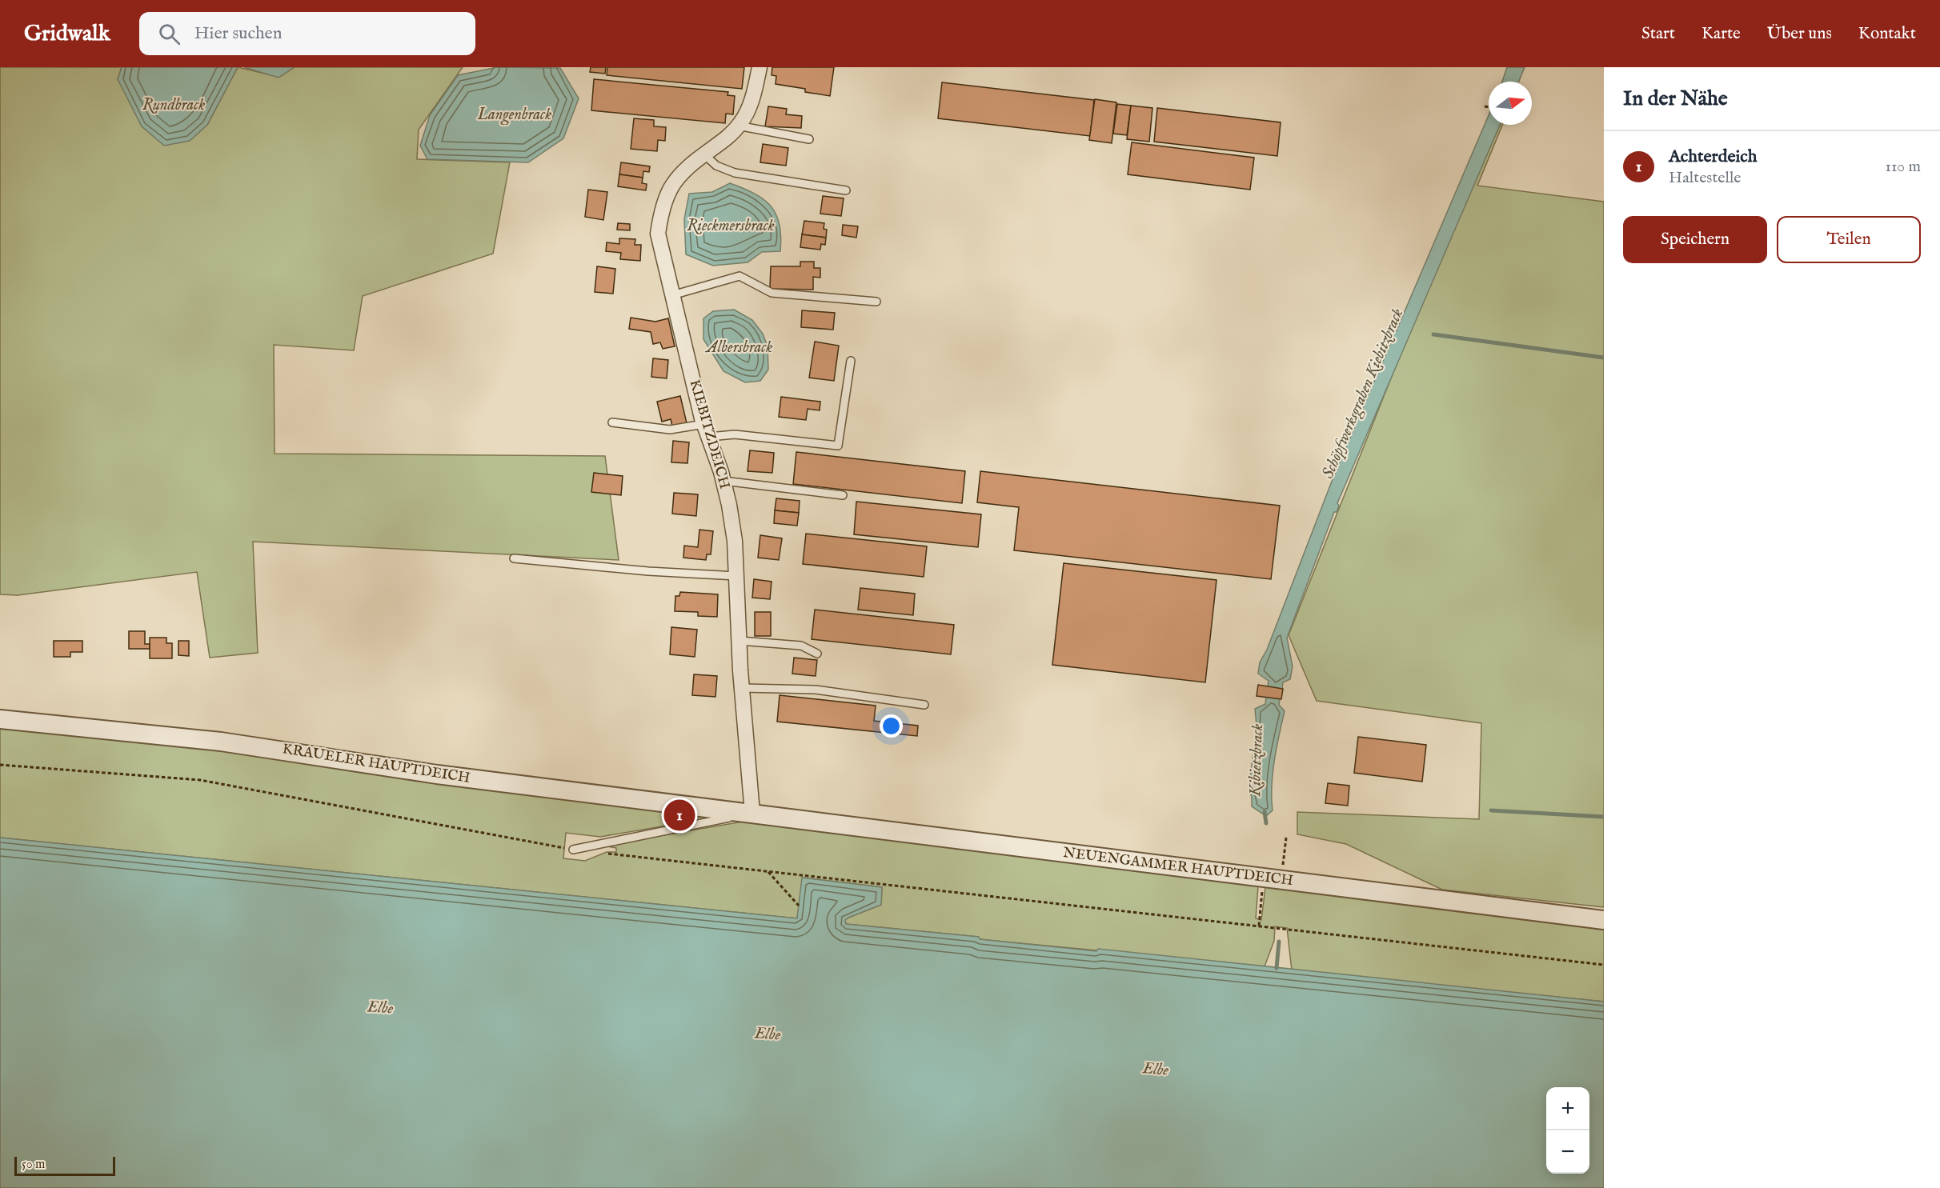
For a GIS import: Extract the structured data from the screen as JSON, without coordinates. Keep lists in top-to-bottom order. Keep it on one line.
{"streets":{"street":["KIEBITZDEICH","KRAUELER HAUPTDEICH","NEUENGAMMER HAUPTDEICH"]},"crossings":[["KIEBITZDEICH","KRAUELER HAUPTDEICH"],["KIEBITZDEICH","NEUENGAMMER HAUPTDEICH"],["KRAUELER HAUPTDEICH","NEUENGAMMER HAUPTDEICH"]],"water":["Rundbrack","Langenbrack","Rieckmersbrack","Albersbrack","Schöpfwerksgraben Kiebitzbrack","Kibietzbrack","Elbe"],"scale_bar":"50 m","north":"right","page":{"header":"Gridwalk","search":"Hier suchen","nav":["Start","Karte","Über uns","Kontakt"],"heading":"In der Nähe","list":[{"mark":"1","name":"Achterdeich","note":"Haltestelle","value":"110 m"}],"buttons":["Speichern","Teilen"],"pins":"1","map_buttons":["+","−"],"scale":"50 m"}}
